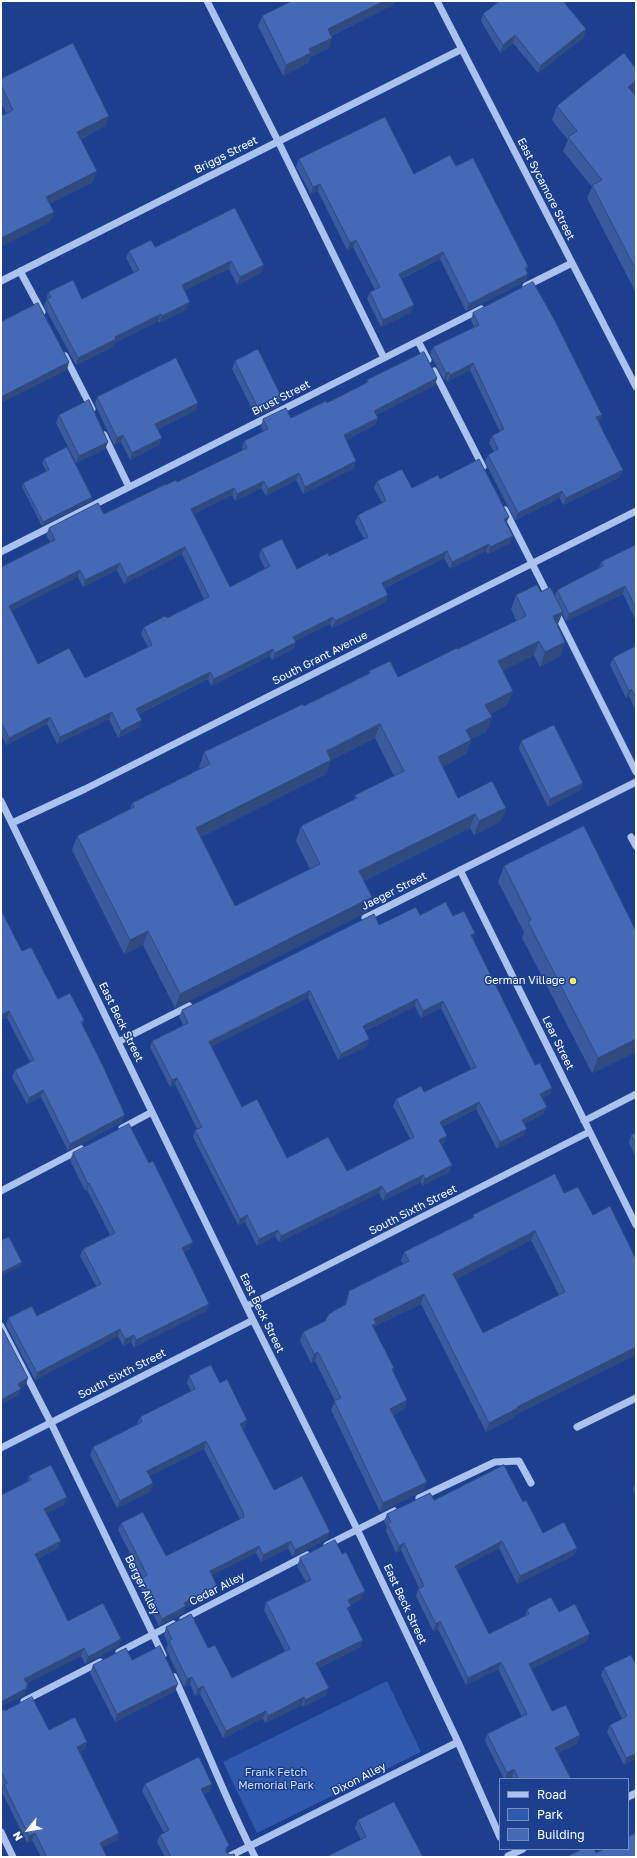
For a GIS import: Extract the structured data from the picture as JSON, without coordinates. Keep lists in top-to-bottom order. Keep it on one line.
{"streets":{"street":["Briggs Street","East Sycamore Street","Brust Street","South Grant Avenue","Jaeger Street","East Beck Street","Lear Street","South Sixth Street","Berger Alley","Cedar Alley","Dixon Alley"]},"crossings":[["Briggs Street","East Sycamore Street"],["South Grant Avenue","East Beck Street"],["Jaeger Street","Lear Street"],["East Beck Street","South Sixth Street"],["East Beck Street","Dixon Alley"],["Lear Street","South Sixth Street"],["South Sixth Street","Berger Alley"],["Berger Alley","Cedar Alley"],["Berger Alley","Dixon Alley"]],"parks":["Frank Fetch Memorial Park"],"places":["German Village"],"legend":["Road","Park","Building"],"north":"bottom left"}
